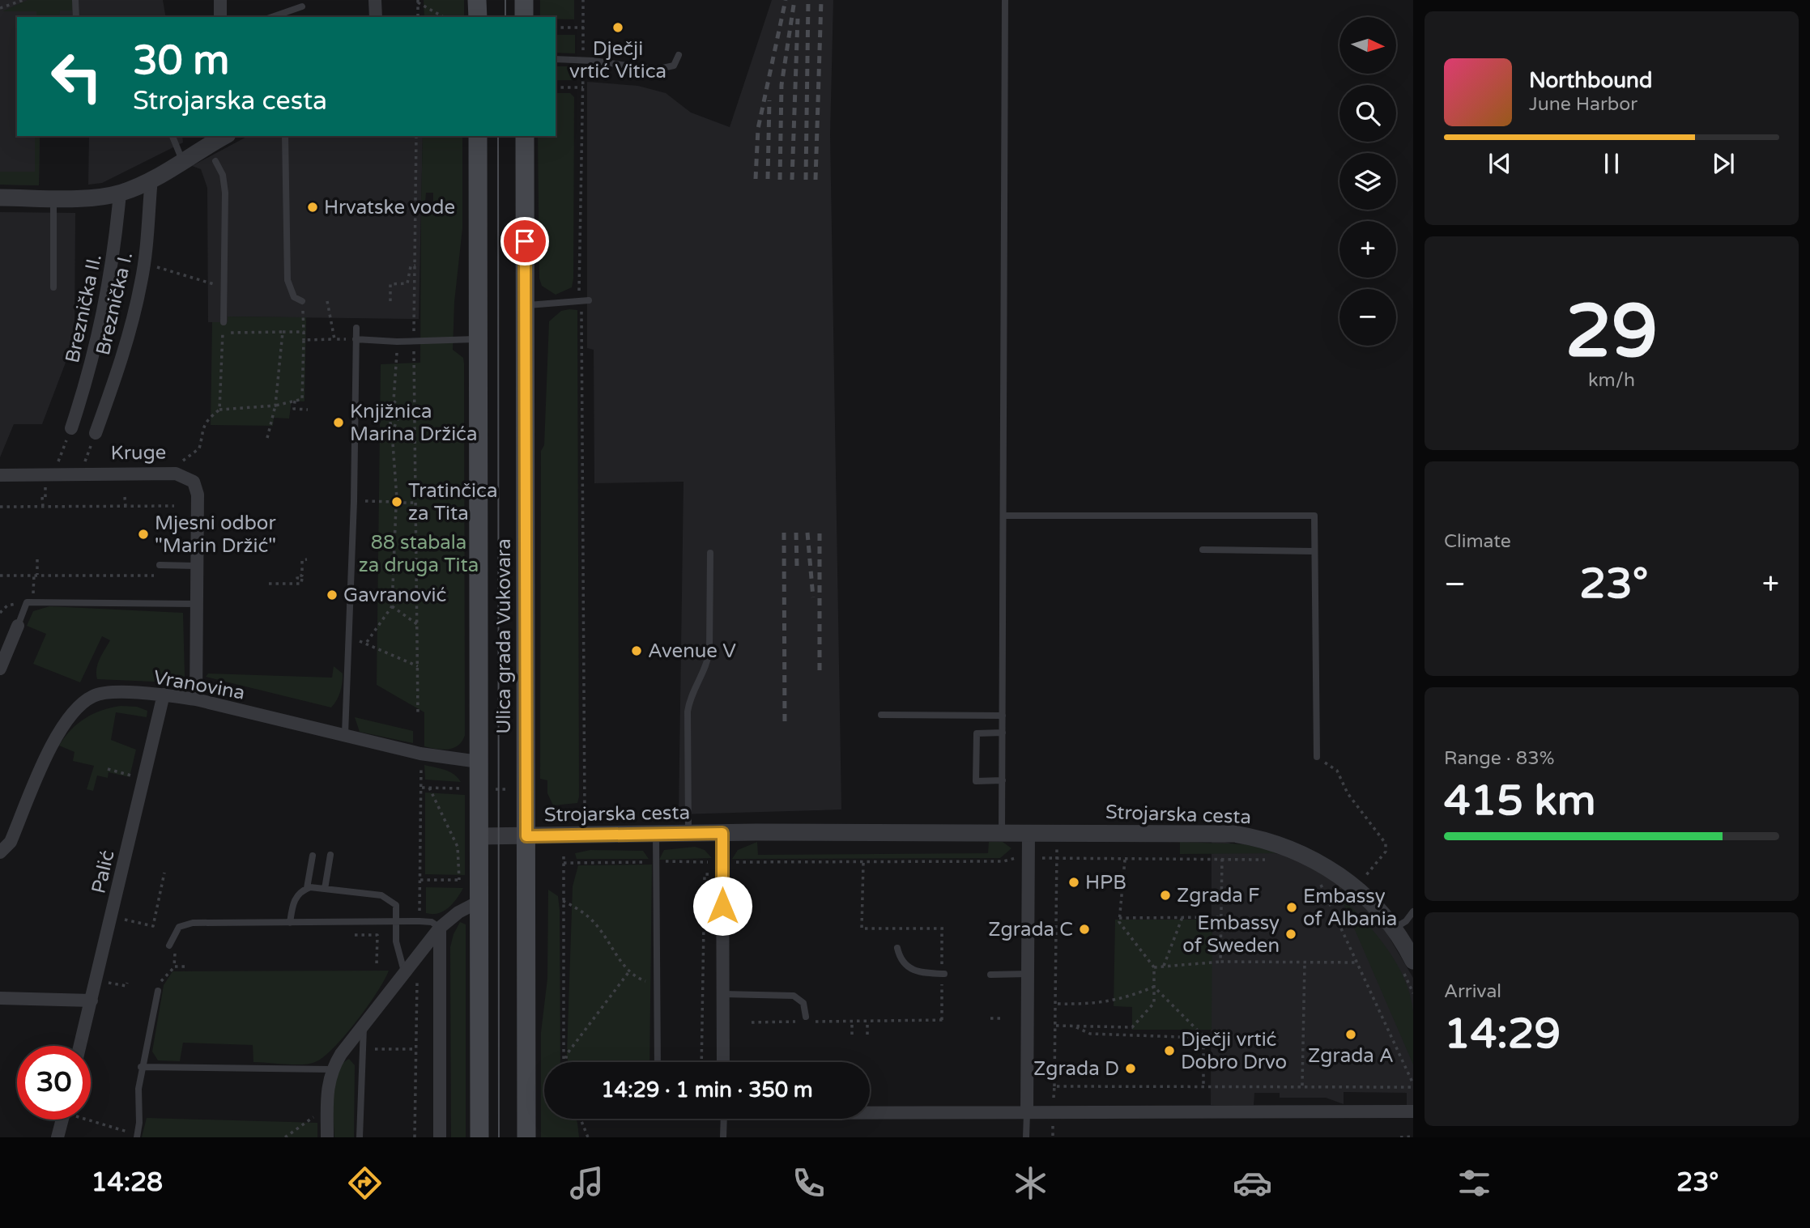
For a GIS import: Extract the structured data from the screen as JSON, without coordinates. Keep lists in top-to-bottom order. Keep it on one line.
{"streets":{"main road":["Ulica grada Vukovara"],"street":["Breznička I.","Breznička II.","Kruge","Vranovina","Strojarska cesta","Palić"]},"crossings":[["Kruge","Vranovina"],["Ulica grada Vukovara","Vranovina"],["Ulica grada Vukovara","Strojarska cesta"],["Vranovina","Palić"]],"parks":["88 stabala za druga Tita"],"places":["Dječji vrtić Vitica","Hrvatske vode","Knjižnica Marina Držića","Tratinčica za Tita","Mjesni odbor \"Marin Držić\"","Gavranović","Avenue V","HPB","Zgrada F","Embassy of Albania","Zgrada C","Embassy of Sweden","Zgrada A","Dječji vrtić Dobro Drvo","Zgrada D"],"north":"right","page":{"map_buttons":["+","−"],"turn":["30 m","Strojarska cesta"],"song":["Northbound","June Harbor"],"tile":[["29","km/h"],"Climate",["Range · 83%","415 km"],["Arrival","14:29"]],"heat":["−","23°","+"],"limit":"30","trip":"14:29 · 1 min · 350 m","tabs":["14:28","23°"]}}
